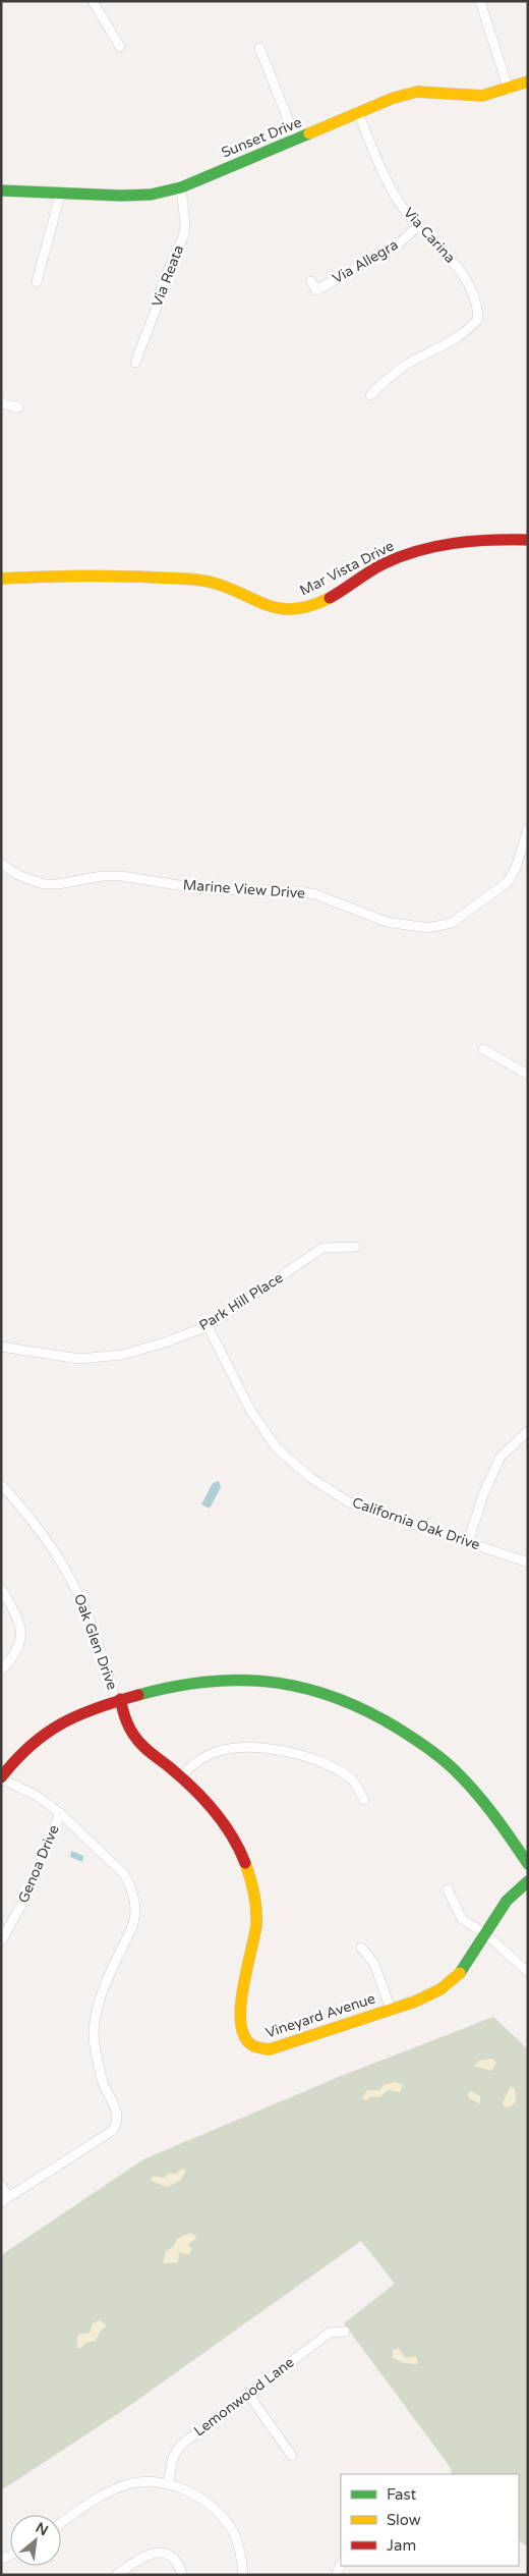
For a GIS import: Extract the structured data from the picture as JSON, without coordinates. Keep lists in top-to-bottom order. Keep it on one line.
{"streets":{"street":["Sunset Drive","Via Carina","Via Allegra","Via Reata","Mar Vista Drive","Marine View Drive","Park Hill Place","California Oak Drive","Oak Glen Drive","Genoa Drive","Vineyard Avenue","Lemonwood Lane"]},"crossings":[["Sunset Drive","Via Carina"],["Sunset Drive","Via Reata"],["Via Carina","Via Allegra"],["Park Hill Place","California Oak Drive"],["Oak Glen Drive","Vineyard Avenue"]],"legend":["Fast","Slow","Jam"],"north":"top right"}
